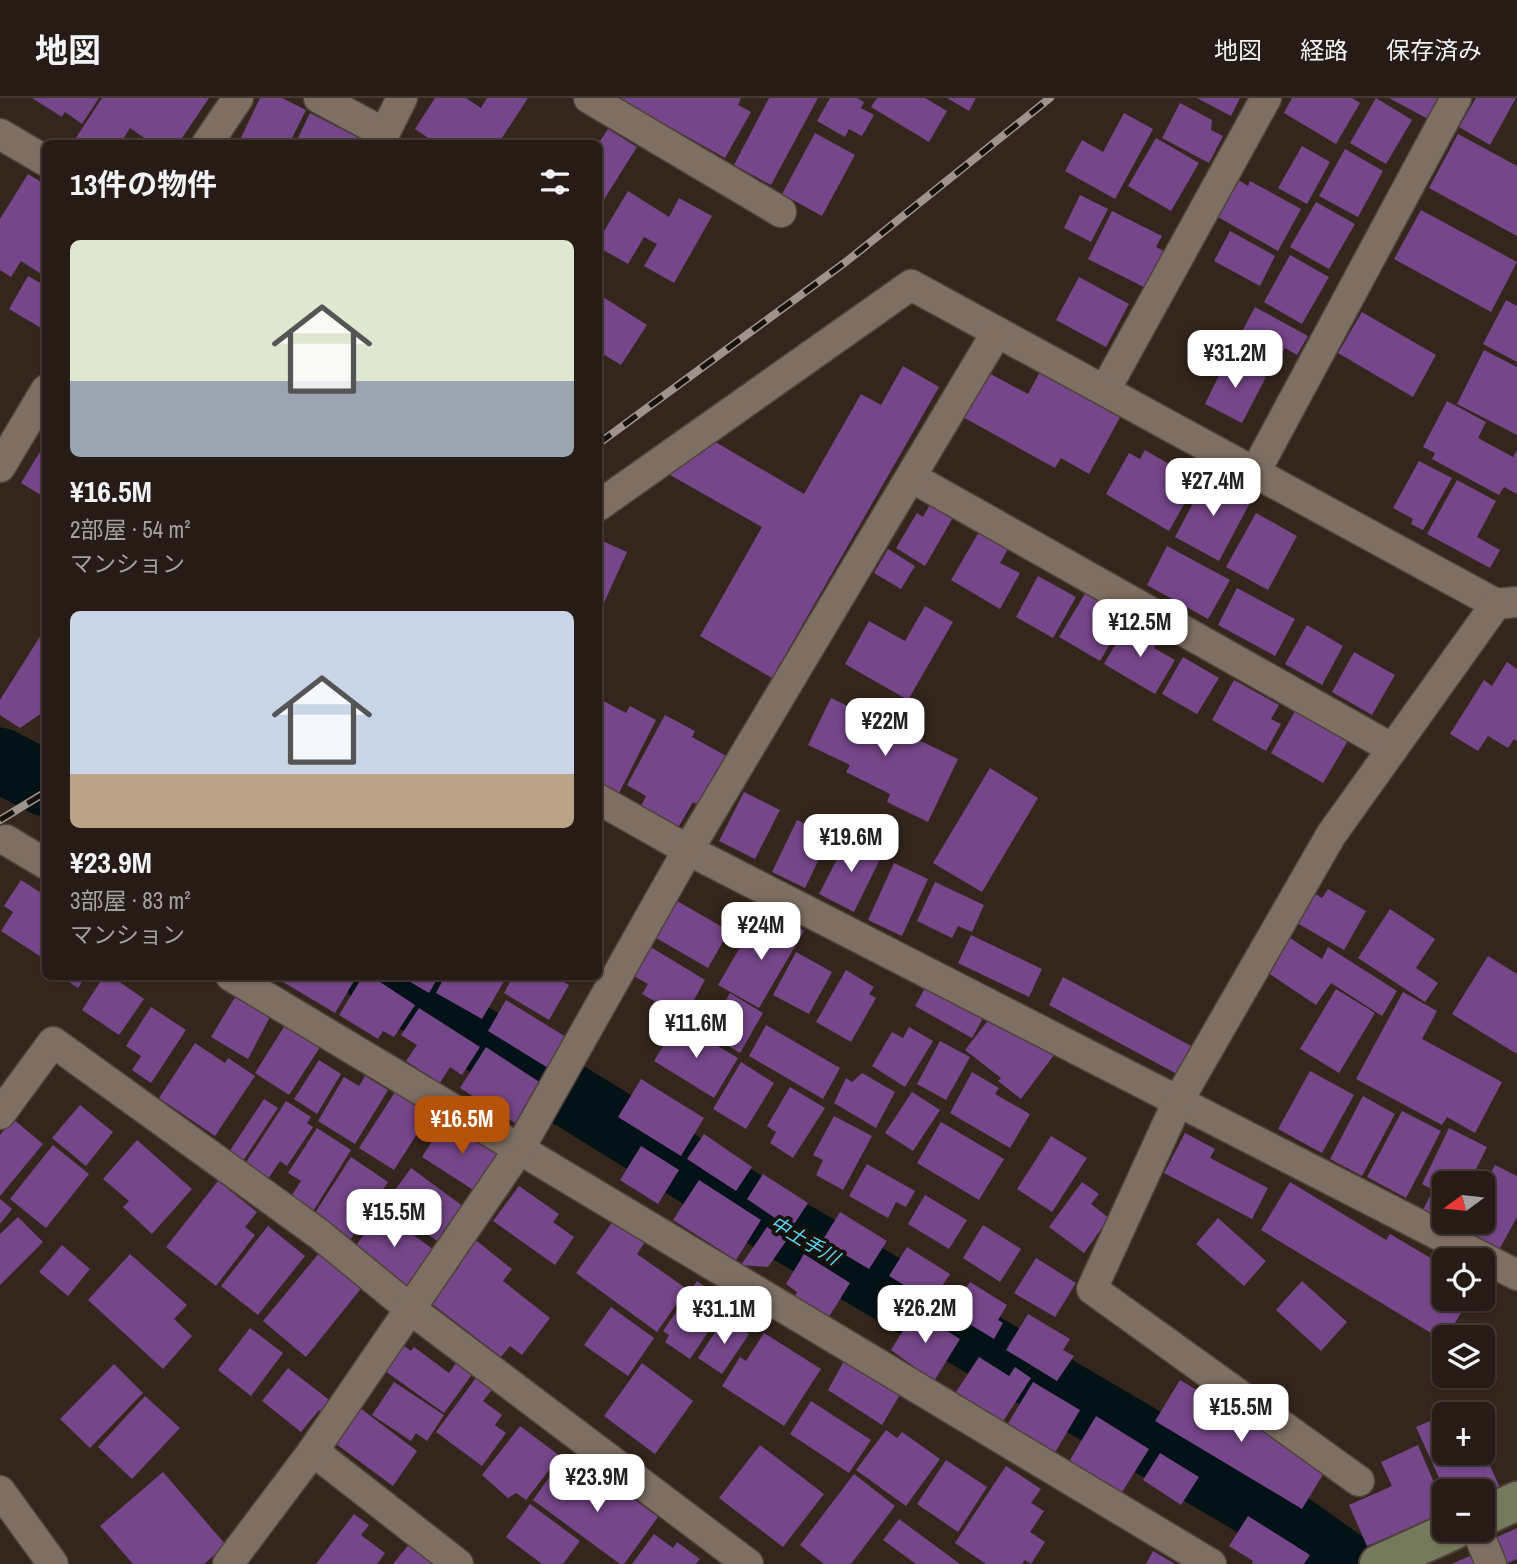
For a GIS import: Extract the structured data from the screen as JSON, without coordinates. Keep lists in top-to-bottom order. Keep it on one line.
{"water":["中土手川"],"north":"left","page":{"header":"地図","nav":["地図","経路","保存済み"],"heading":"13件の物件","list":[{"name":"¥16.5M","note":"2部屋 · 54 m² · マンション"},{"name":"¥23.9M","note":"3部屋 · 83 m² · マンション"}],"price":["¥31.2M","¥27.4M","¥12.5M","¥22M","¥19.6M","¥24M","¥11.6M","¥16.5M","¥15.5M","¥26.2M","¥31.1M","¥15.5M","¥23.9M"],"map_buttons":["+","−"]}}
